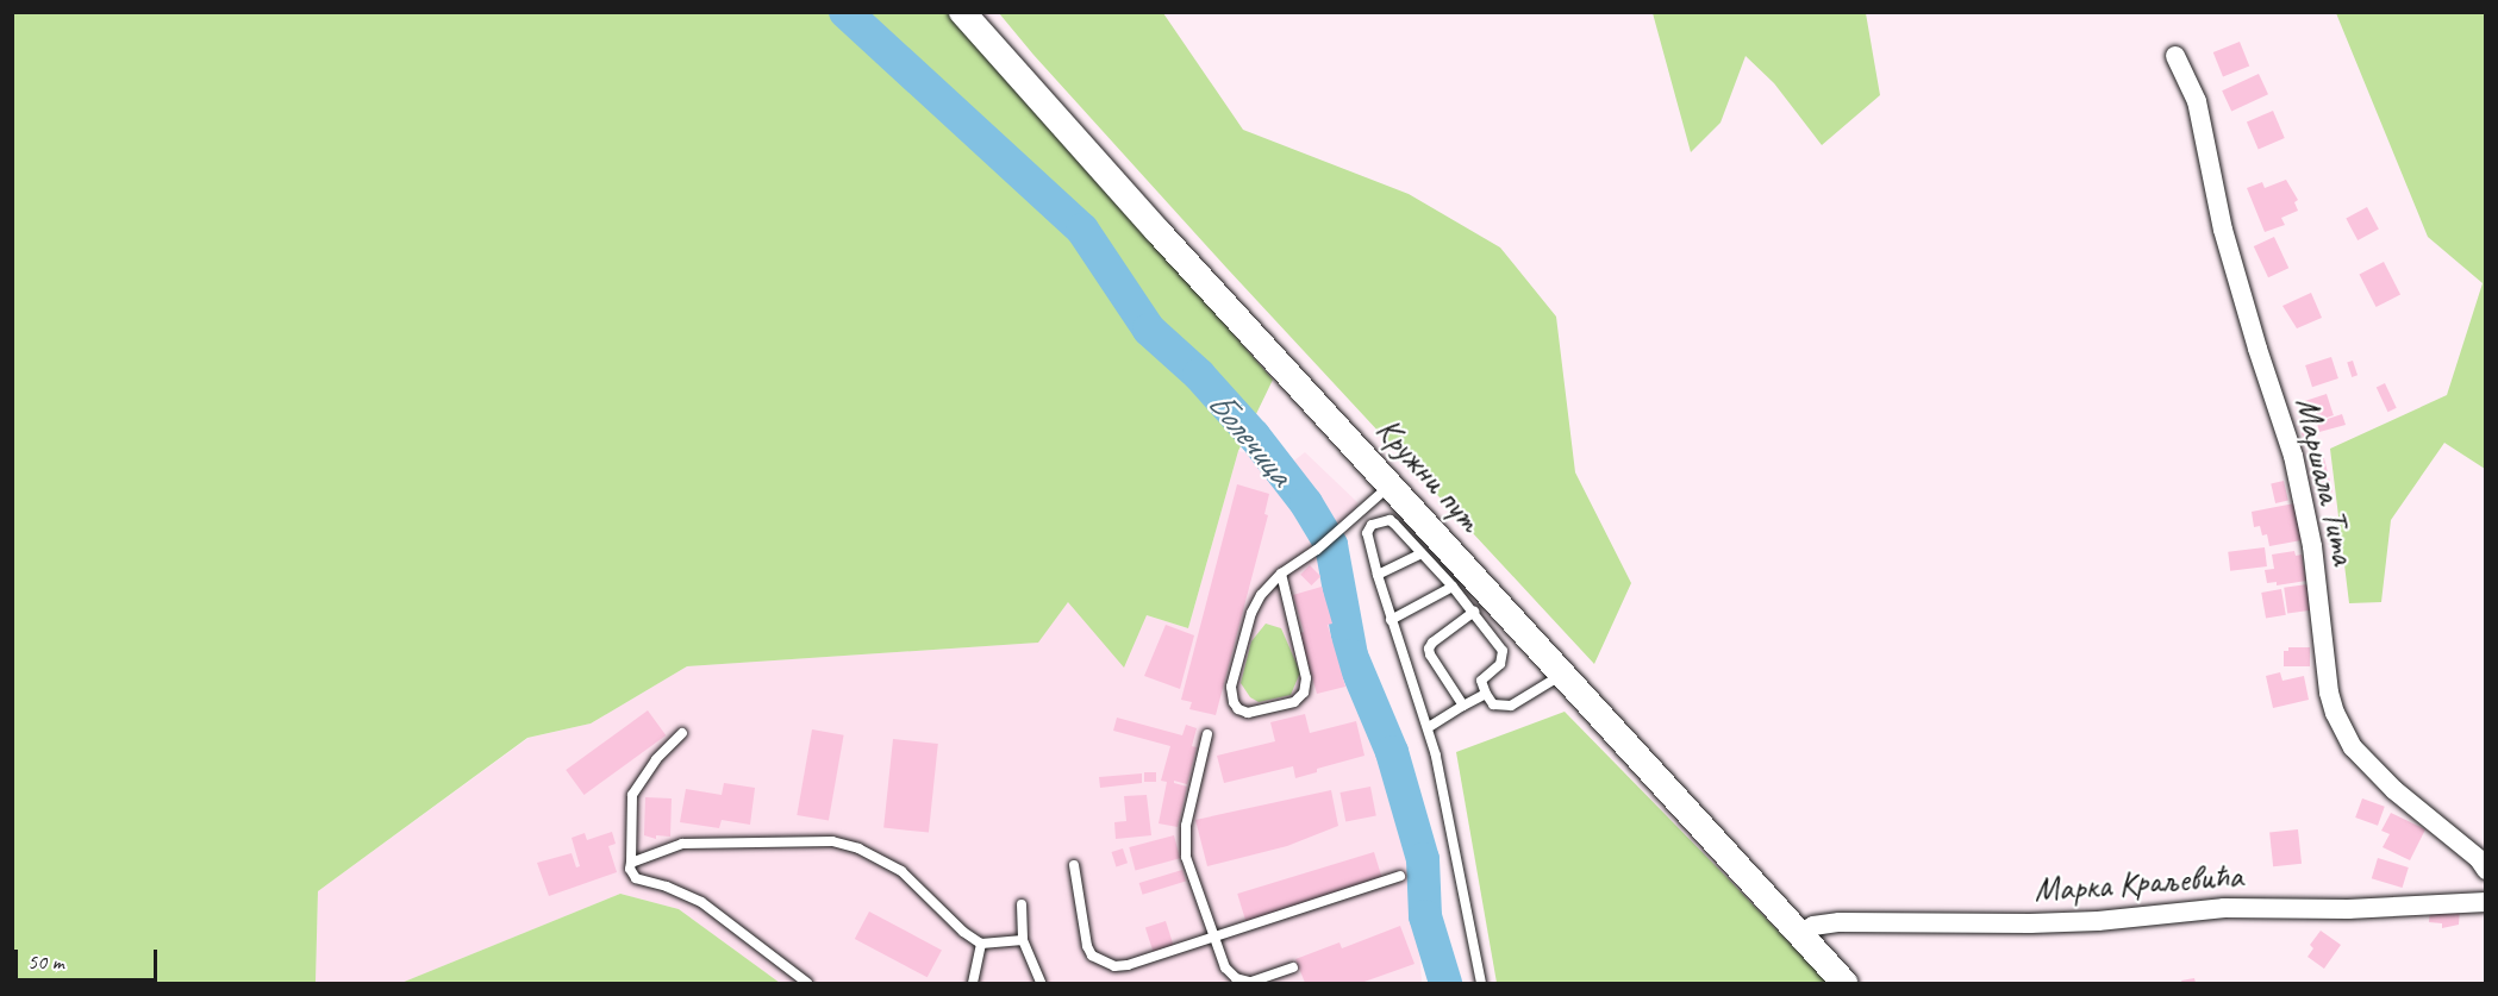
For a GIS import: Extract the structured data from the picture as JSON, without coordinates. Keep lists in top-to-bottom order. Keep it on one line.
{"streets":{"main road":["Кружни пут"],"street":["Маршала Тита","Марка Краљевића"]},"crossings":[["Кружни пут","Марка Краљевића"]],"water":["Болечица"],"scale_bar":"50 m"}
